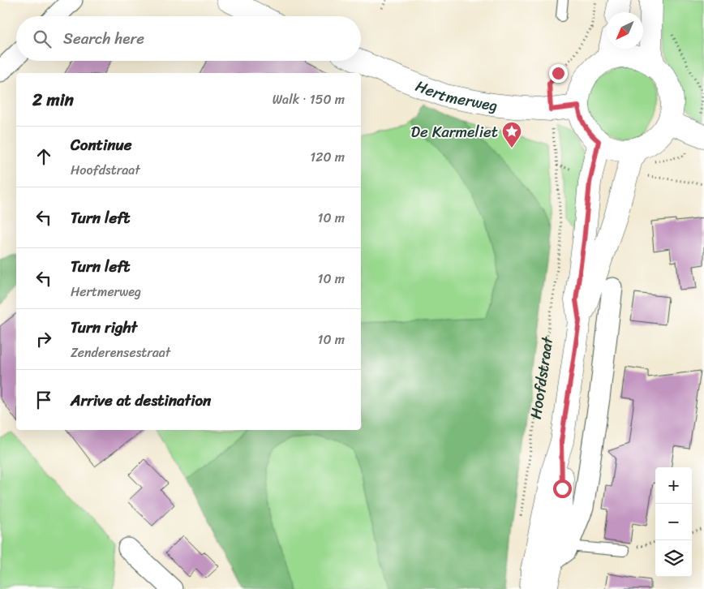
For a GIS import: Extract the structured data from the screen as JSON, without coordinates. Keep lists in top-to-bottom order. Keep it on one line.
{"streets":{"main road":["Hertmerweg","Hoofdstraat"]},"crossings":[["Hertmerweg","Hoofdstraat"]],"places":{"place":["De Karmeliet"]},"north":"bottom left","page":{"search":"Search here","heading":["2 min","Walk · 150 m"],"list":[["Continue","Hoofdstraat","120 m"],["Turn left","10 m"],["Turn left","Hertmerweg","10 m"],["Turn right","Zenderensestraat","10 m"],"Arrive at destination"],"map_buttons":["+","−"]}}
